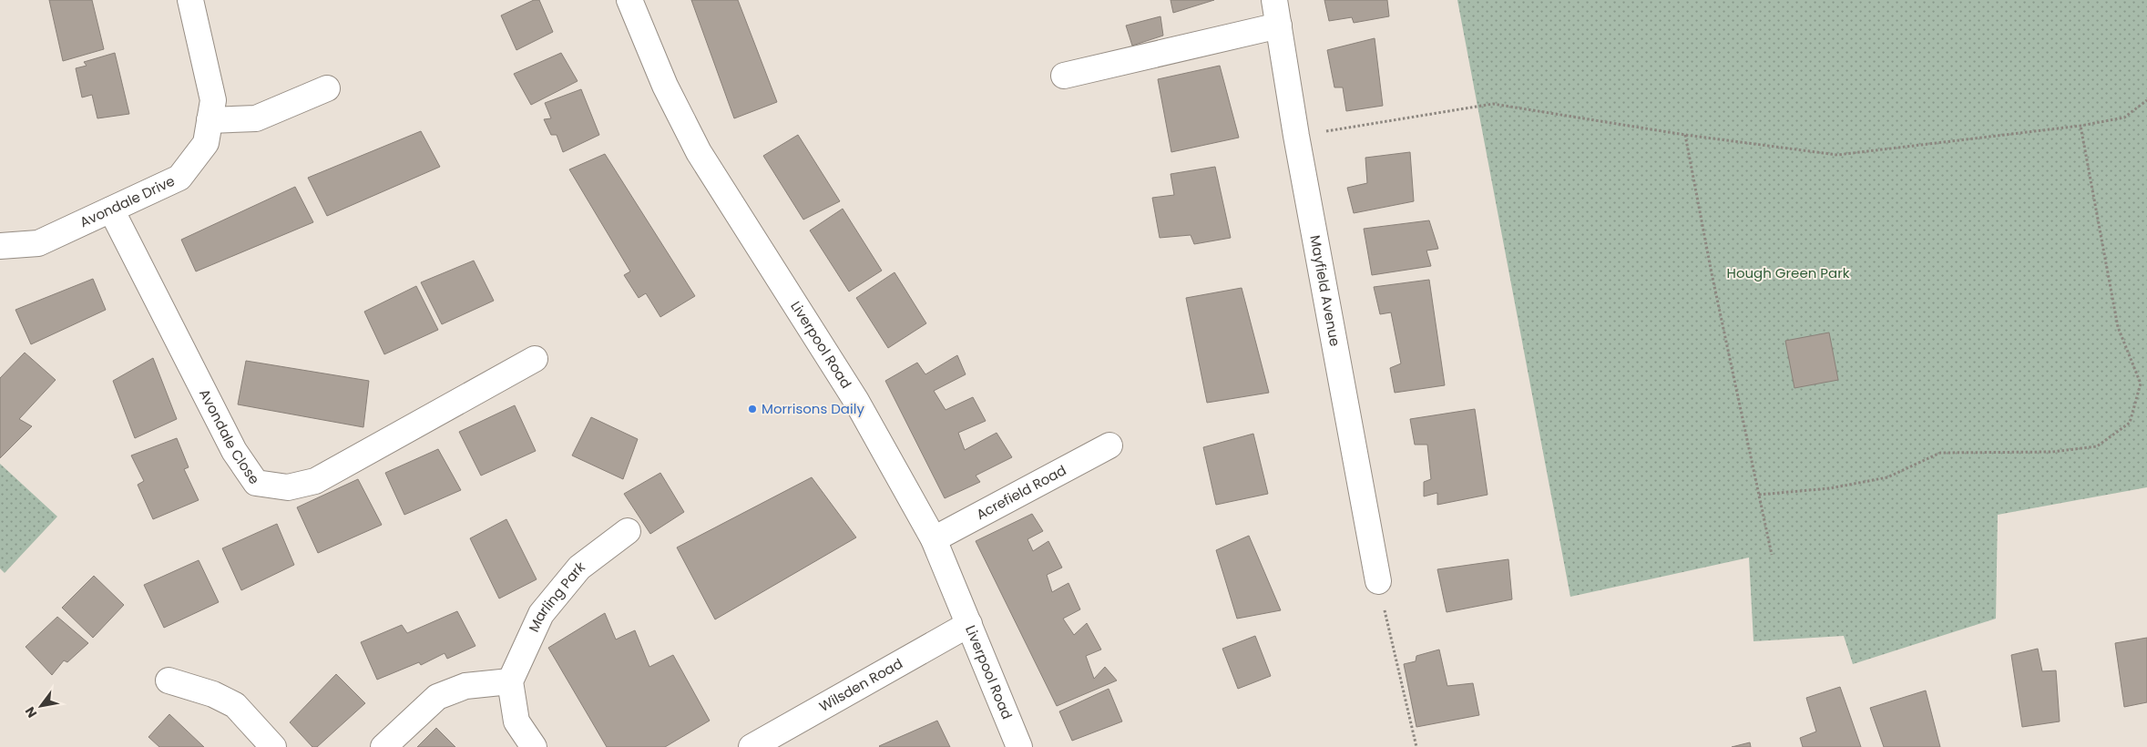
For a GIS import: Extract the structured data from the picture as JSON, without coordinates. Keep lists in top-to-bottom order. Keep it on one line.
{"streets":{"street":["Avondale Drive","Mayfield Avenue","Liverpool Road","Avondale Close","Acrefield Road","Marling Park","Wilsden Road"]},"crossings":[["Avondale Drive","Avondale Close"],["Liverpool Road","Acrefield Road"],["Liverpool Road","Wilsden Road"]],"parks":["Hough Green Park"],"places":["Morrisons Daily"],"north":"bottom left"}
